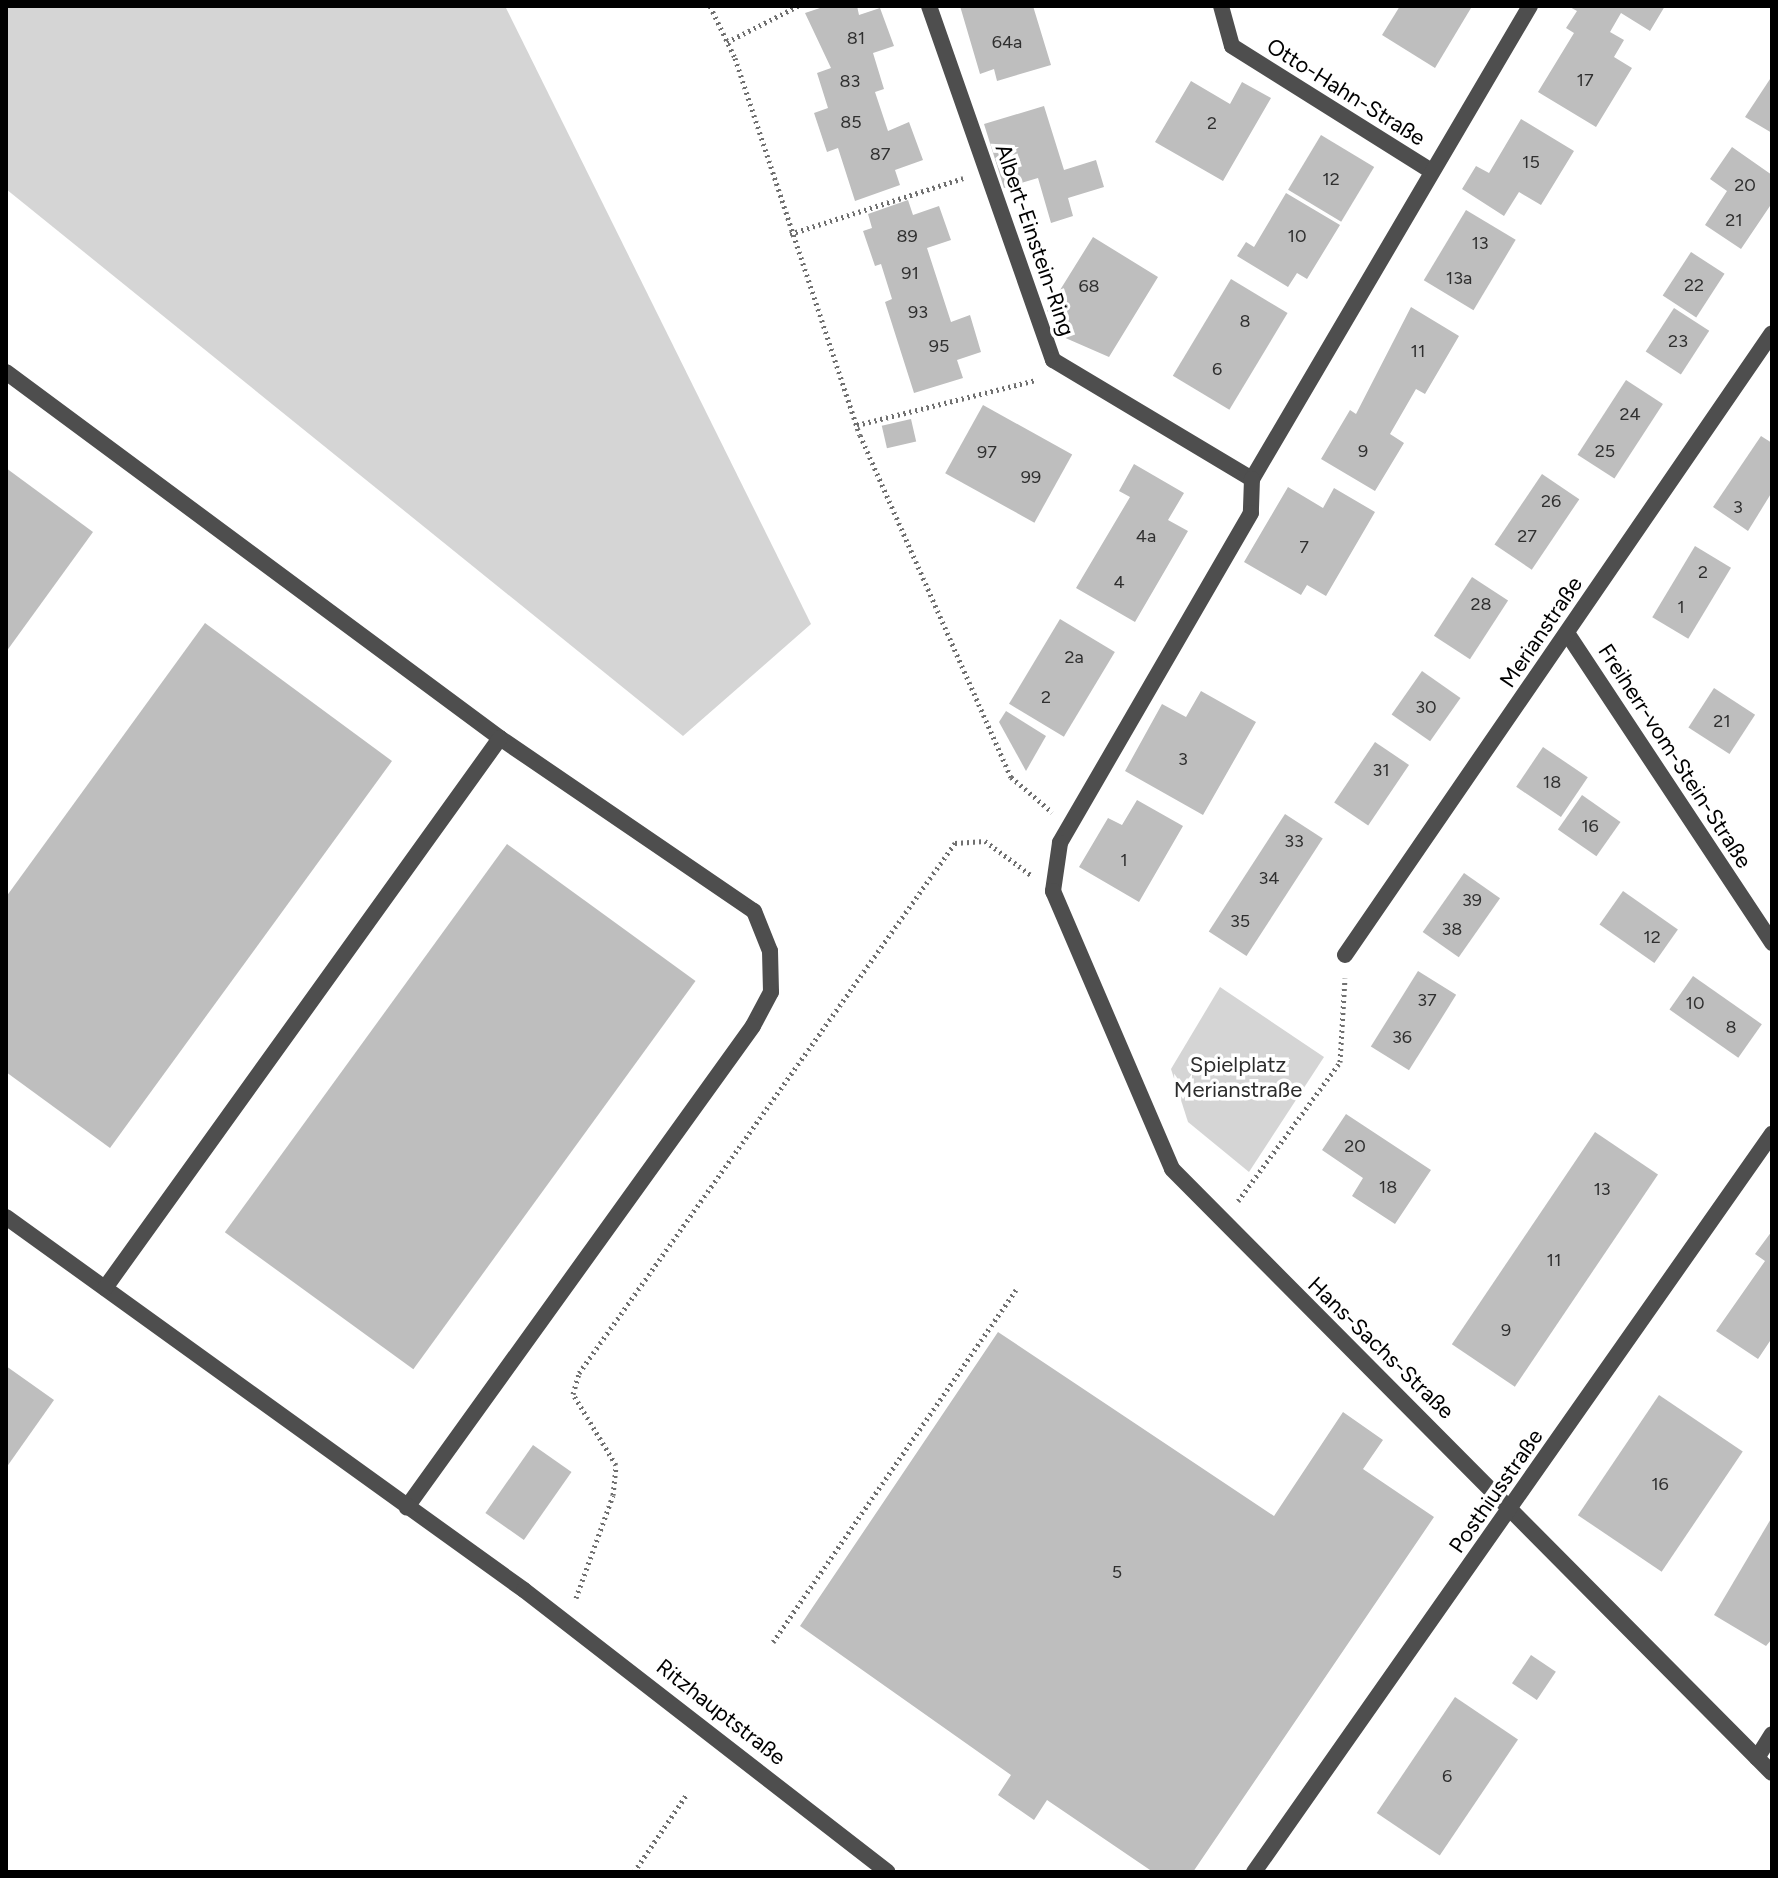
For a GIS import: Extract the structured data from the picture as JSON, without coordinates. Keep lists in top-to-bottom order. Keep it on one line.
{"streets":{"street":["Otto-Hahn-Straße","Albert-Einstein-Ring","Merianstraße","Freiherr-vom-Stein-Straße","Hans-Sachs-Straße","Posthiusstraße","Ritzhauptstraße"]},"crossings":[["Merianstraße","Freiherr-vom-Stein-Straße"],["Hans-Sachs-Straße","Posthiusstraße"]],"parks":["Spielplatz Merianstraße"],"house_numbers":["81","64a","17","83","85","2","87","15","12","20","21","89","10","13","91","13a","22","68","93","8","23","95","11","6","24","9","25","97","99","26","3","4a","27","7","2","4","28","1","2a","2","30","21","3","31","18","16","33","1","34","39","35","38","12","37","10","8","36","20","18","13","11","9","16","5","6"]}
